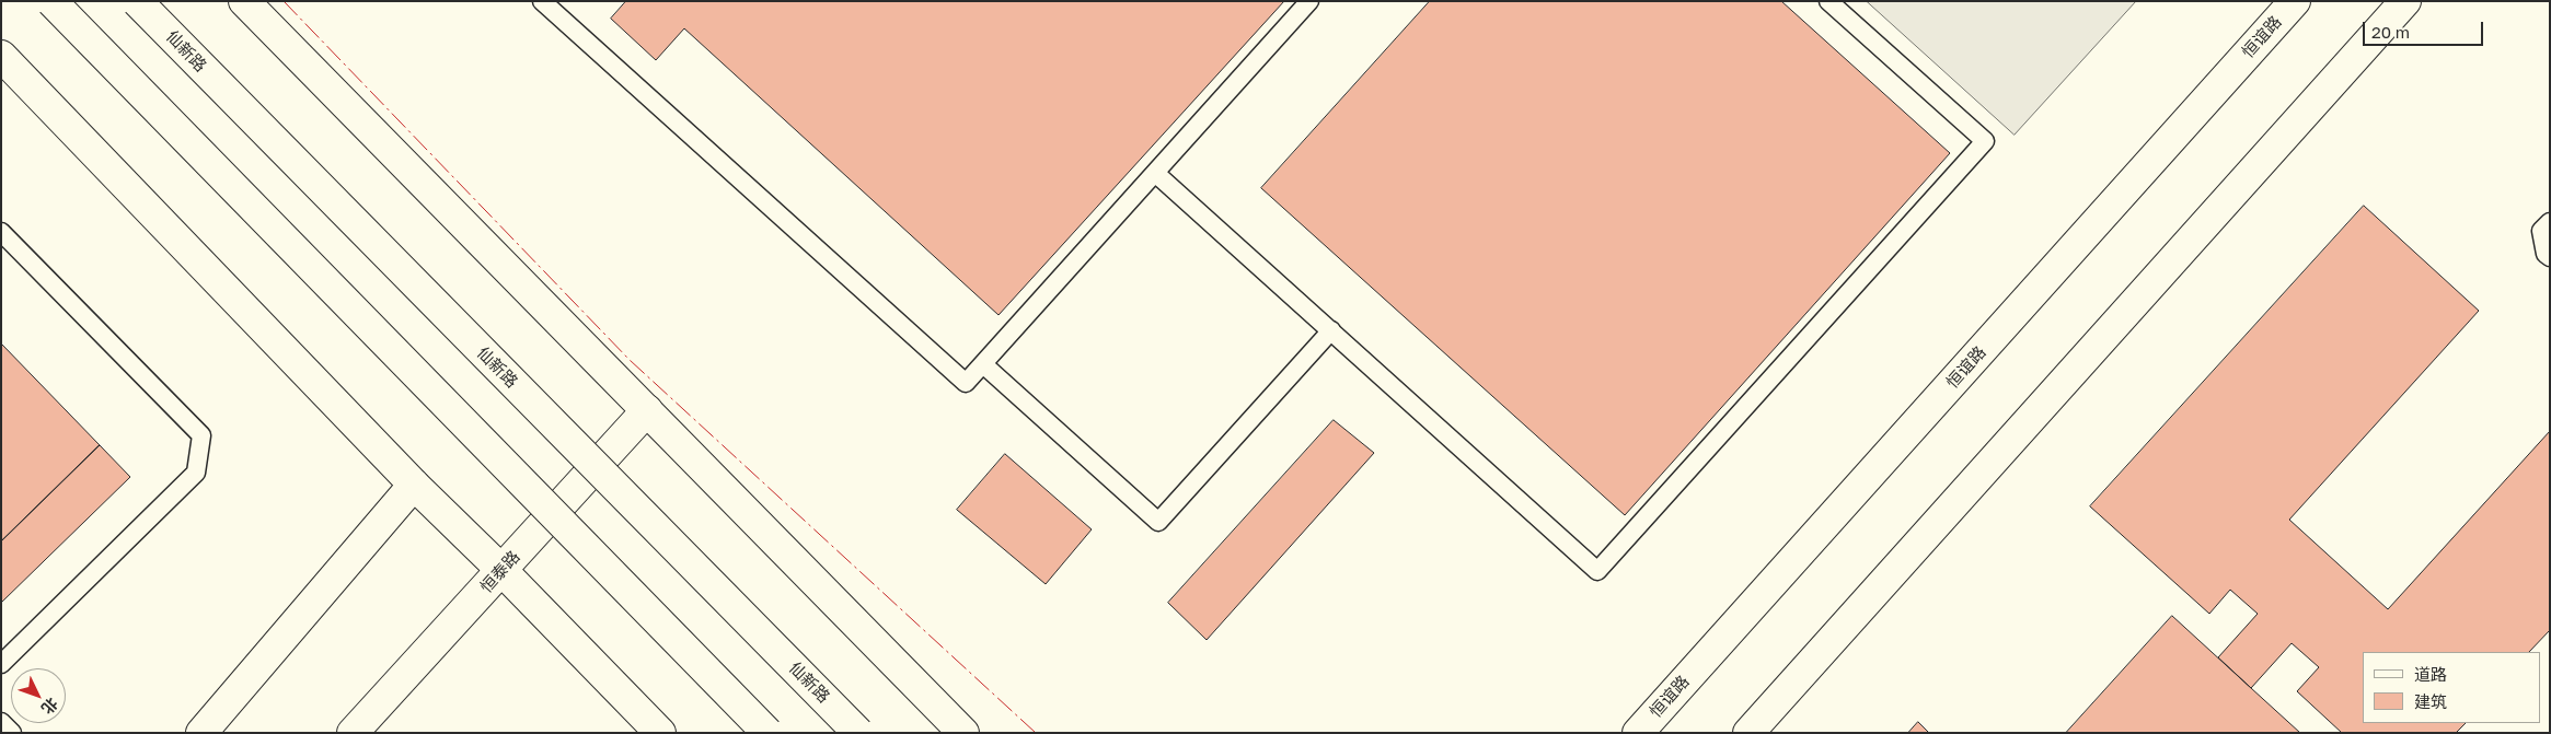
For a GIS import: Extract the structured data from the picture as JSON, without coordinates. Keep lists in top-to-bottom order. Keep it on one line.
{"streets":{"main road":["恒谊路","仙新路","恒泰路"]},"legend":["道路","建筑"],"scale_bar":"20 m","north":"bottom right"}
